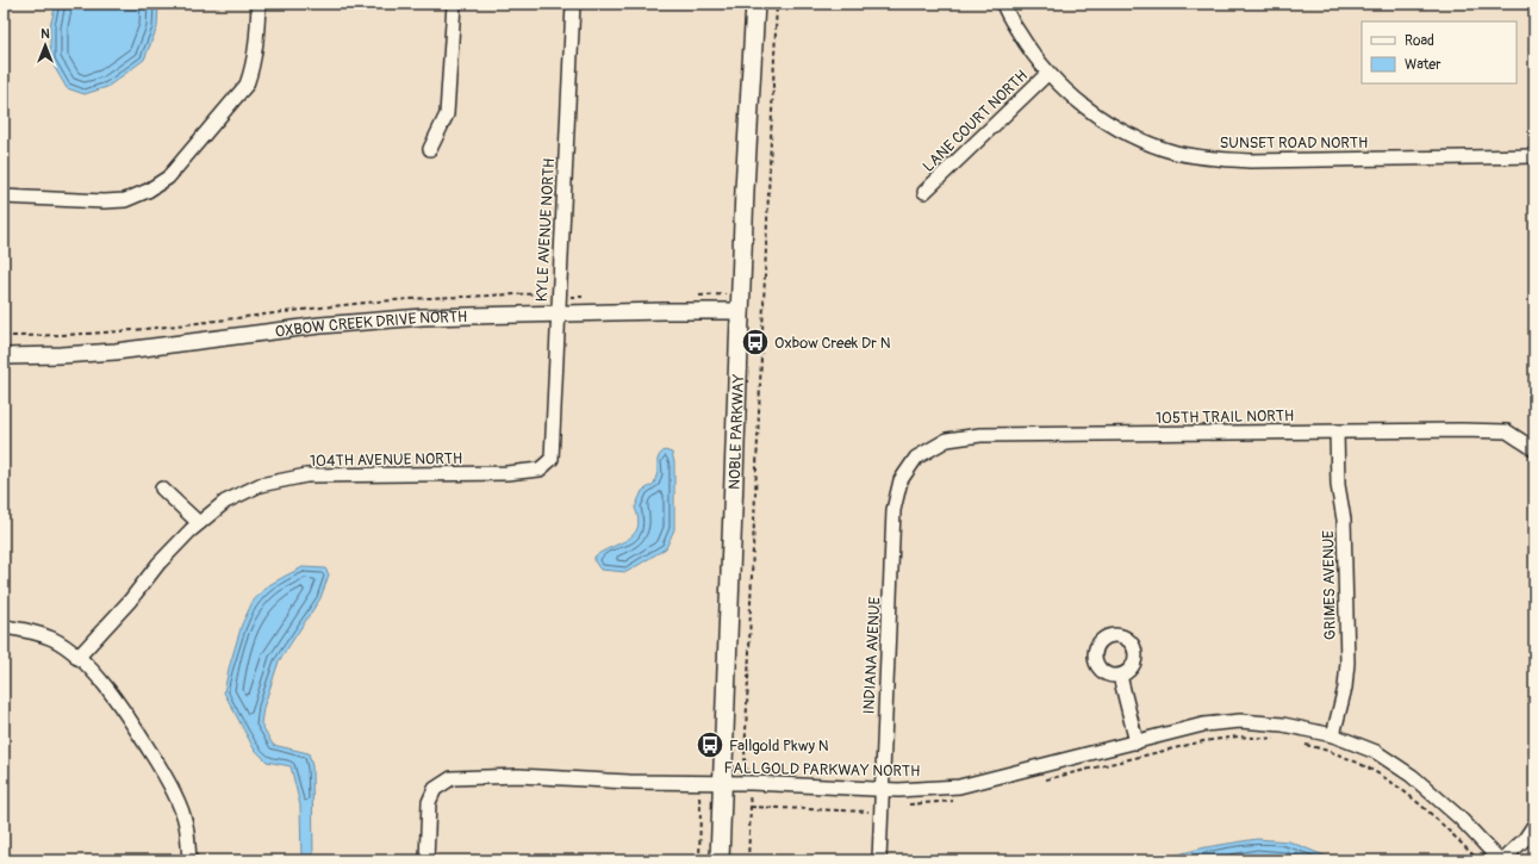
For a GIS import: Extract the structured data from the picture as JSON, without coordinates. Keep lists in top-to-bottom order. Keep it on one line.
{"streets":{"main road":["NOBLE PARKWAY"],"street":["LANE COURT NORTH","SUNSET ROAD NORTH","KYLE AVENUE NORTH","OXBOW CREEK DRIVE NORTH","105TH TRAIL NORTH","104TH AVENUE NORTH","GRIMES AVENUE","INDIANA AVENUE","FALLGOLD PARKWAY NORTH"]},"crossings":[["LANE COURT NORTH","SUNSET ROAD NORTH"],["KYLE AVENUE NORTH","OXBOW CREEK DRIVE NORTH"],["KYLE AVENUE NORTH","104TH AVENUE NORTH"],["OXBOW CREEK DRIVE NORTH","NOBLE PARKWAY"],["105TH TRAIL NORTH","GRIMES AVENUE"],["105TH TRAIL NORTH","INDIANA AVENUE"],["NOBLE PARKWAY","FALLGOLD PARKWAY NORTH"],["GRIMES AVENUE","FALLGOLD PARKWAY NORTH"],["INDIANA AVENUE","FALLGOLD PARKWAY NORTH"]],"places":{"bus stop":["Oxbow Creek Dr N","Fallgold Pkwy N"]},"legend":["Road","Water"],"north":"top"}
